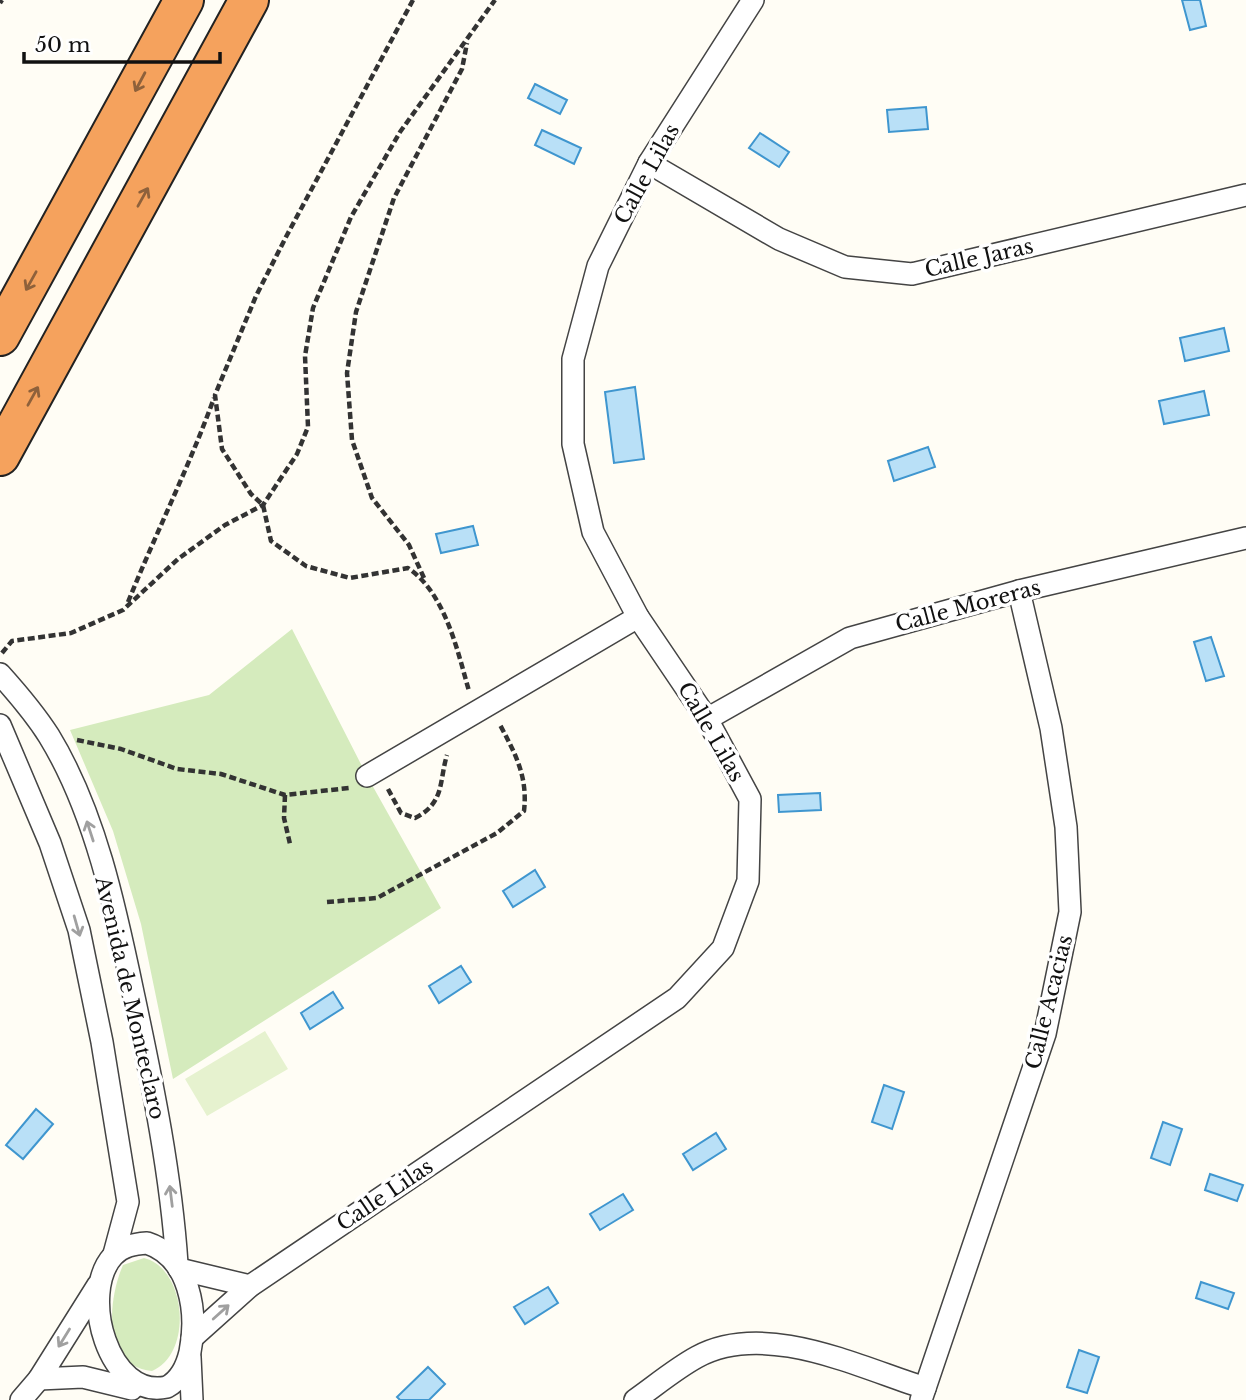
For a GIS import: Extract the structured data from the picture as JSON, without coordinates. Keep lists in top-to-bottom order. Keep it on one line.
{"streets":{"street":["Calle Lilas","Calle Jaras","Calle Moreras","Avenida de Monteclaro","Calle Acacias"]},"crossings":[["Calle Lilas","Calle Jaras"],["Calle Lilas","Calle Moreras"],["Calle Lilas","Avenida de Monteclaro"],["Calle Moreras","Calle Acacias"]],"scale_bar":"50 m"}
